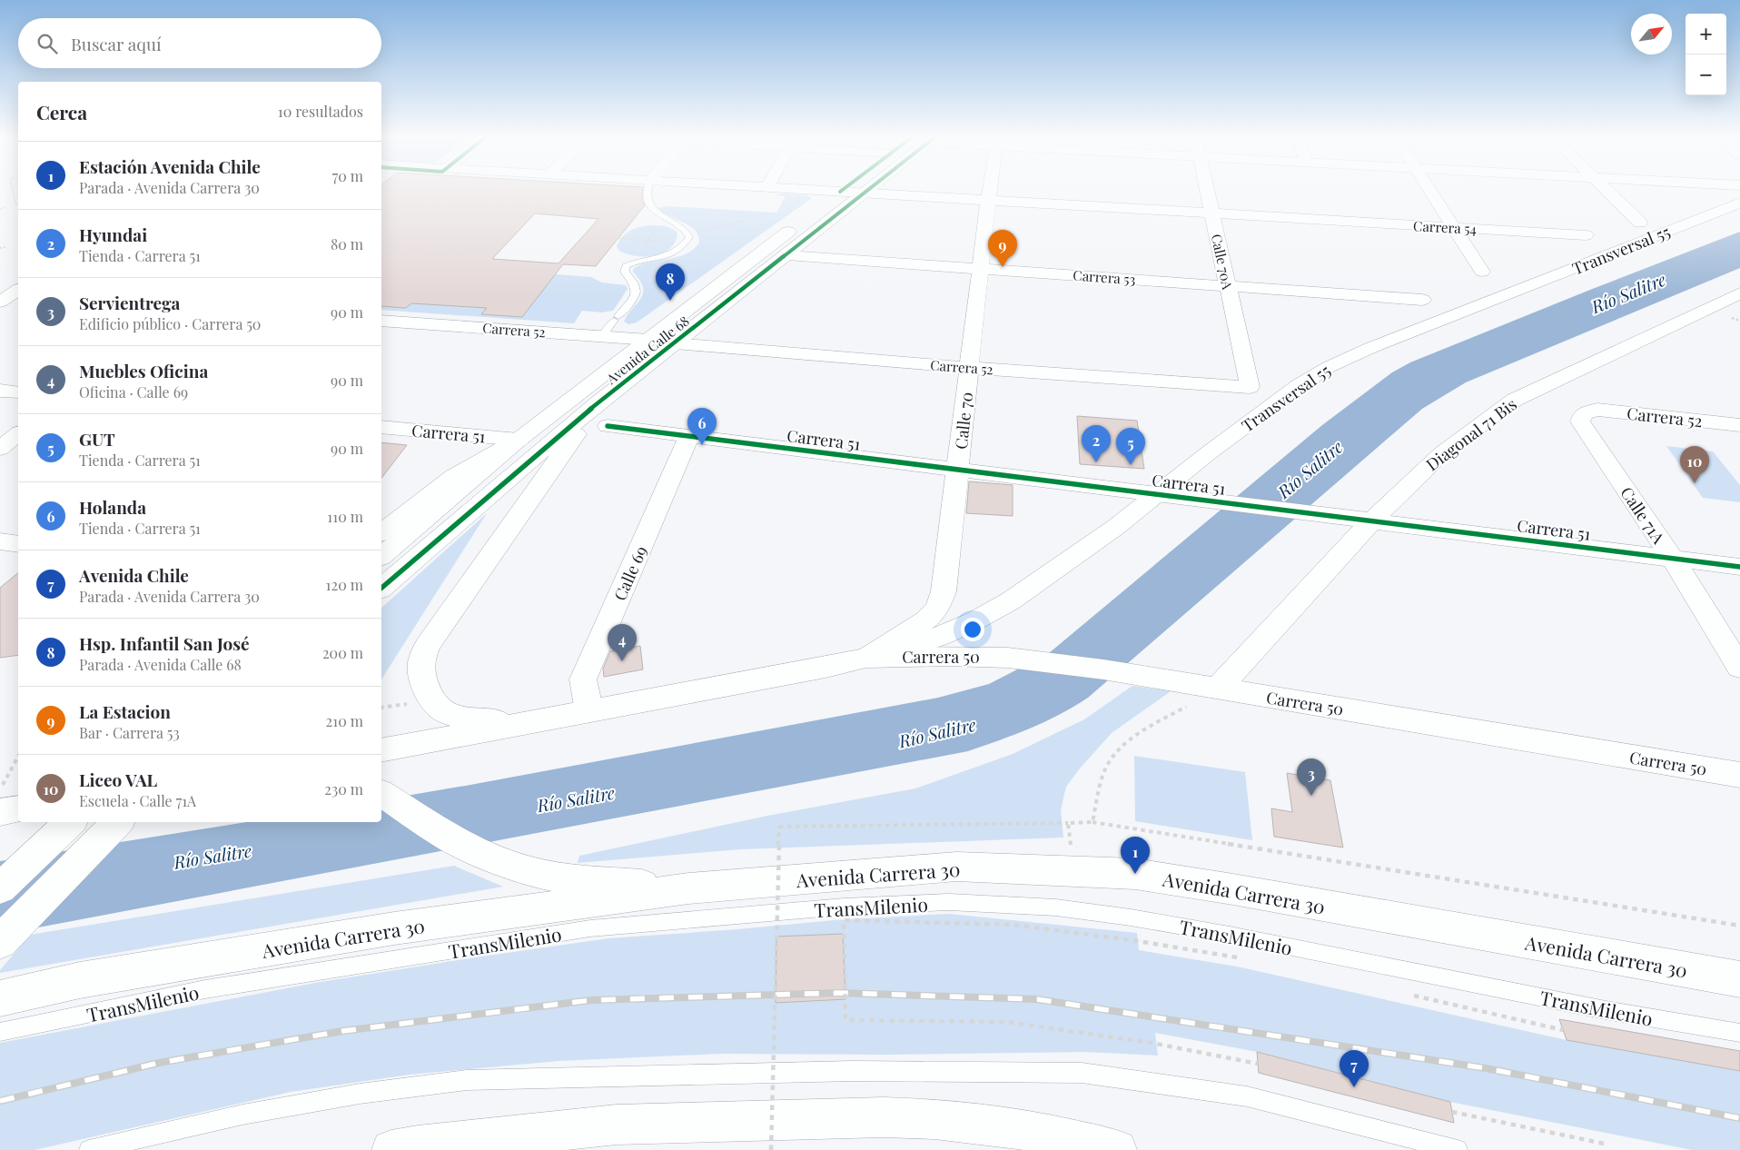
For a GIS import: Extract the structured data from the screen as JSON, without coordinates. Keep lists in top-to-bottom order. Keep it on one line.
{"streets":{"main road":["Carrera 54","Transversal 55","Calle 70A","Carrera 53","Carrera 52","Avenida Calle 68","Calle 70","Carrera 51","Diagonal 71 Bis","Calle 71A","Calle 69","Carrera 50","Avenida Carrera 30"],"lane":["TransMilenio"]},"crossings":[["Carrera 54","Calle 70A"],["Carrera 54","Avenida Calle 68"],["Carrera 54","Calle 70"],["Transversal 55","Calle 70"],["Transversal 55","Carrera 51"],["Transversal 55","Carrera 50"],["Calle 70A","Carrera 53"],["Calle 70A","Carrera 52"],["Carrera 53","Avenida Calle 68"],["Carrera 53","Calle 70"],["Carrera 52","Avenida Calle 68"],["Carrera 52","Calle 70"],["Carrera 52","Calle 71A"],["Avenida Calle 68","Carrera 51"],["Calle 70","Carrera 51"],["Calle 70","Carrera 50"],["Carrera 51","Diagonal 71 Bis"],["Carrera 51","Calle 71A"],["Carrera 51","Calle 69"],["Diagonal 71 Bis","Carrera 50"]],"water":["Río Salitre"],"north":"top right","page":{"map_buttons":["+","−"],"search":"Buscar aquí","heading":["Cerca","10 resultados"],"list":[{"mark":"1","name":"Estación Avenida Chile","note":"Parada · Avenida Carrera 30","value":"70 m"},{"mark":"2","name":"Hyundai","note":"Tienda · Carrera 51","value":"80 m"},{"mark":"3","name":"Servientrega","note":"Edificio público · Carrera 50","value":"90 m"},{"mark":"4","name":"Muebles Oficina","note":"Oficina · Calle 69","value":"90 m"},{"mark":"5","name":"GUT","note":"Tienda · Carrera 51","value":"90 m"},{"mark":"6","name":"Holanda","note":"Tienda · Carrera 51","value":"110 m"},{"mark":"7","name":"Avenida Chile","note":"Parada · Avenida Carrera 30","value":"120 m"},{"mark":"8","name":"Hsp. Infantil San José","note":"Parada · Avenida Calle 68","value":"200 m"},{"mark":"9","name":"La Estacion","note":"Bar · Carrera 53","value":"210 m"},{"mark":"10","name":"Liceo VAL","note":"Escuela · Calle 71A","value":"230 m"}],"pins":["9","8","6","2","5","10","4","3","1","7"]}}
